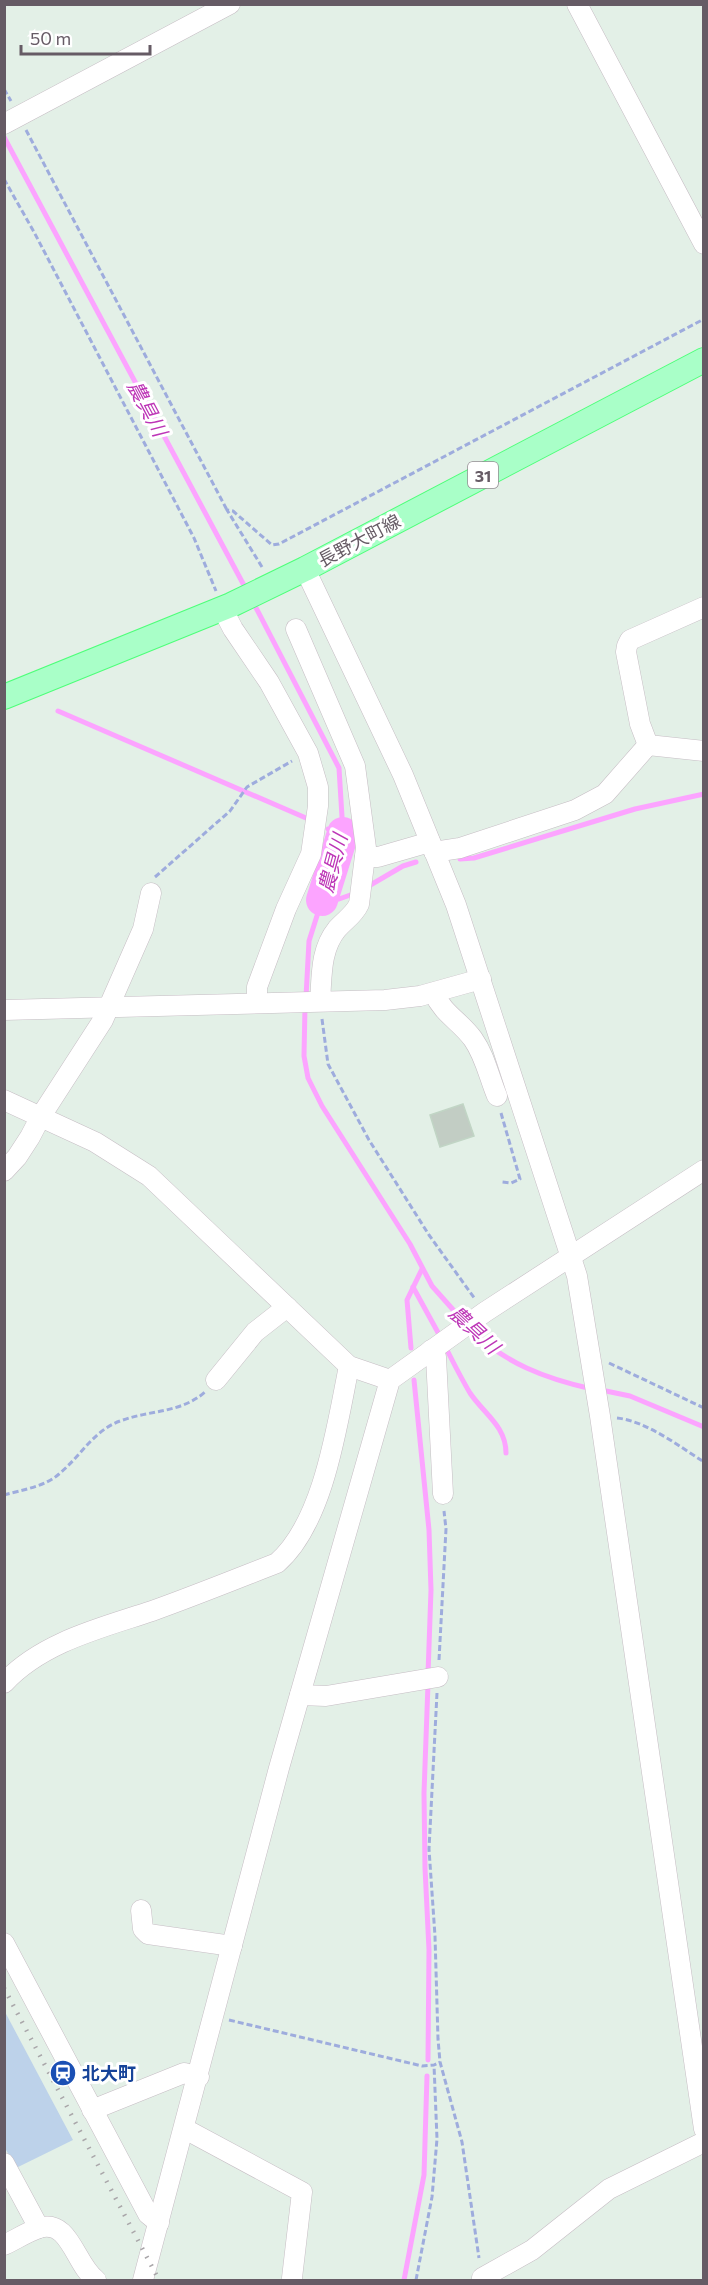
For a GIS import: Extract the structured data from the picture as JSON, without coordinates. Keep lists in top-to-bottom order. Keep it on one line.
{"streets":{"main road":["31","長野大町線"]},"water":["農具川"],"places":{"station":["北大町"]},"scale_bar":"50 m"}
